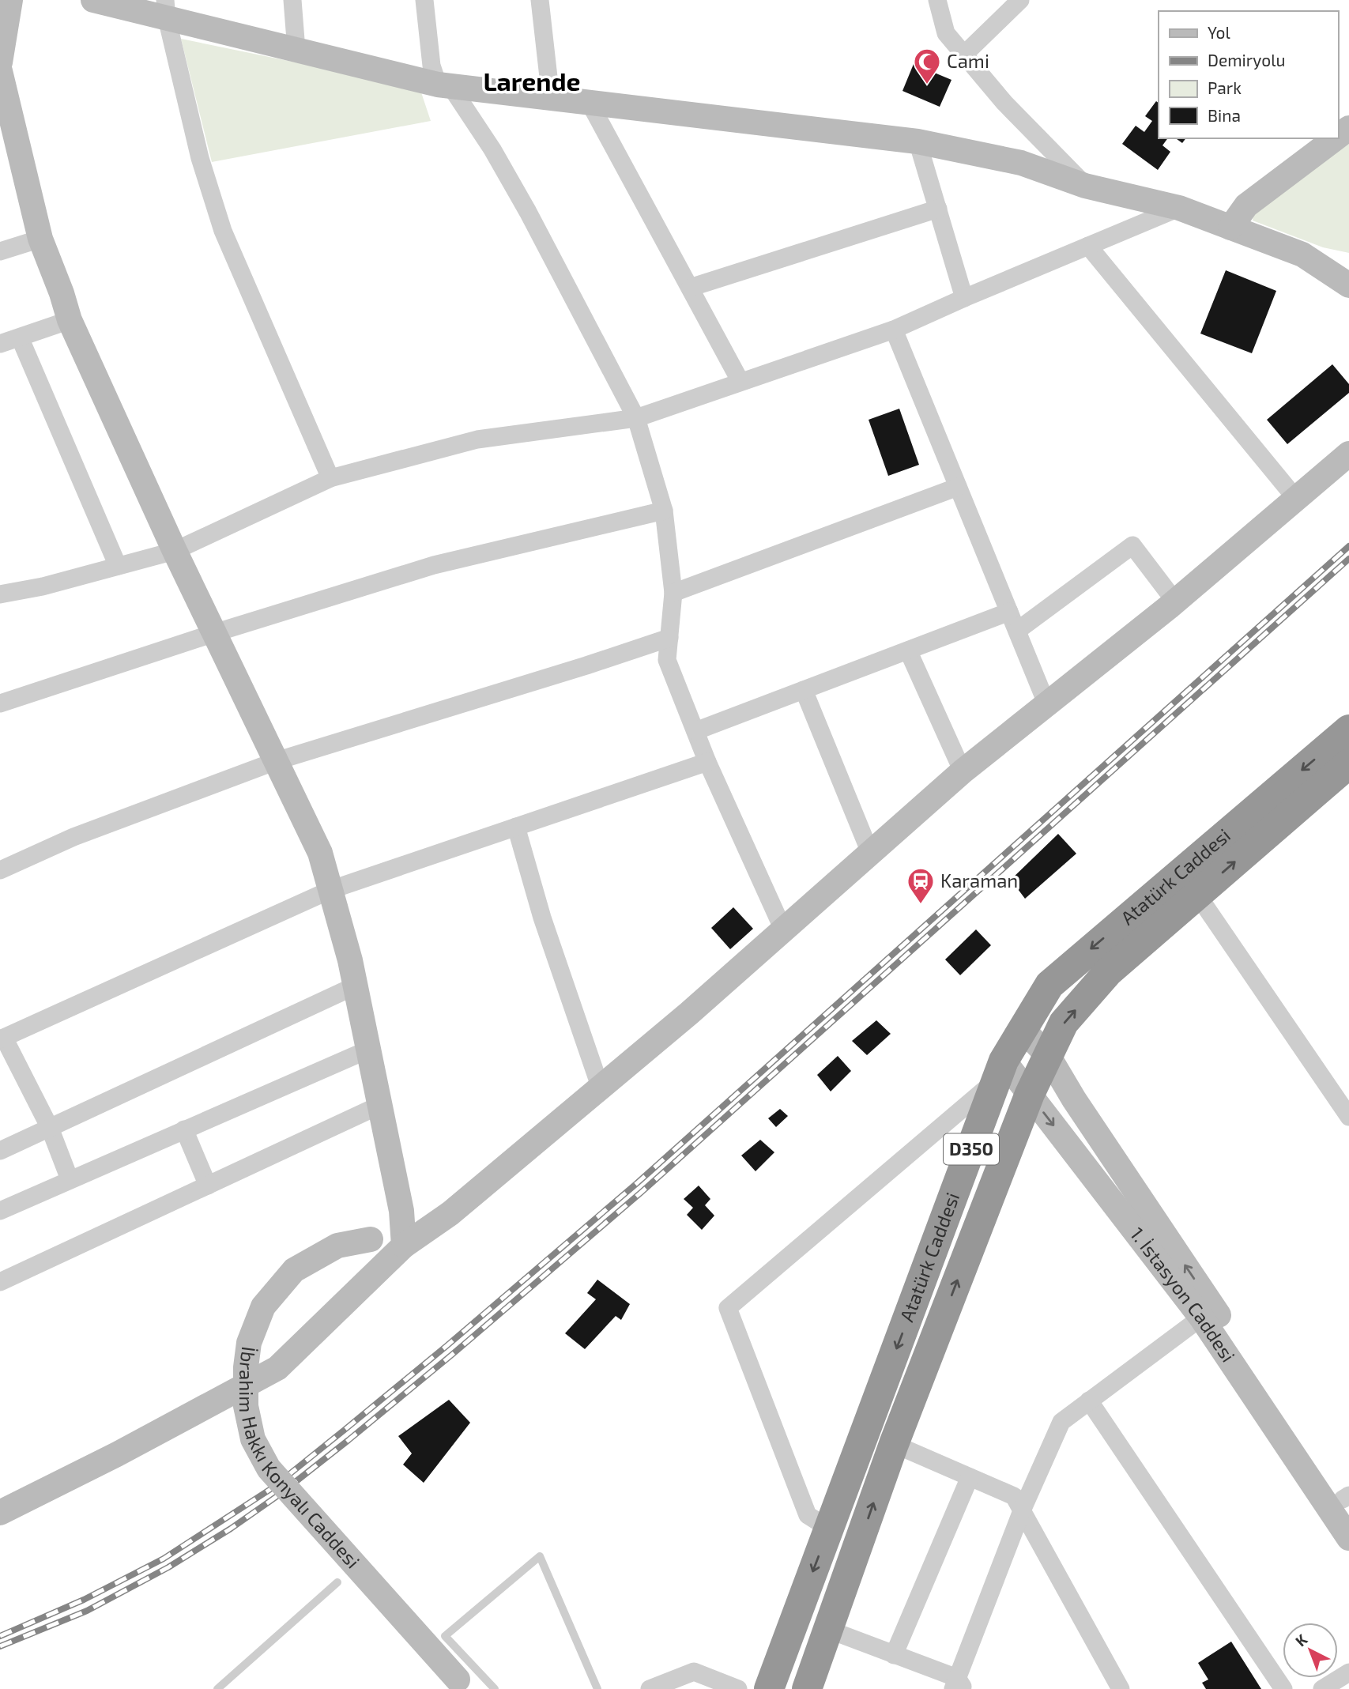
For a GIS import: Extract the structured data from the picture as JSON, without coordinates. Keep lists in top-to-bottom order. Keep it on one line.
{"streets":{"highway":["Atatürk Caddesi","D350"],"street":["1. İstasyon Caddesi","İbrahim Hakkı Konyalı Caddesi"]},"crossings":[["Atatürk Caddesi","1. İstasyon Caddesi"]],"districts":["Larende"],"places":{"mosque":["Cami"],"station":["Karaman"]},"legend":["Yol","Demiryolu","Park","Bina"],"north":"top left"}
